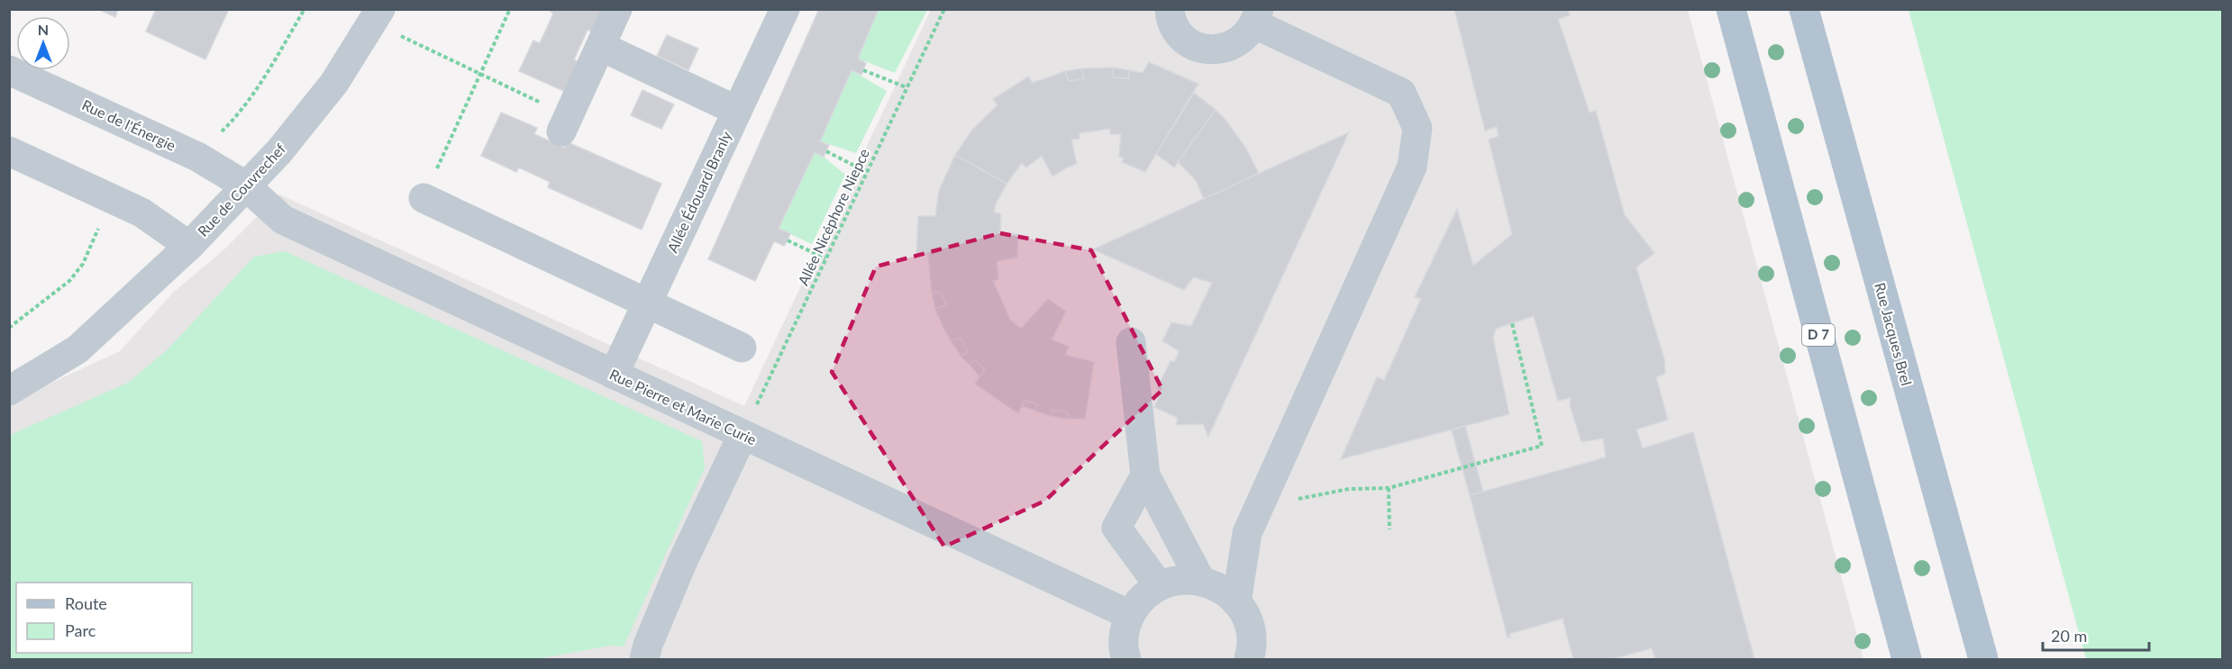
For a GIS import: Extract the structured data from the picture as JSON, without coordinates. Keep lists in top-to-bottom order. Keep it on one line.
{"streets":{"main road":["Rue Jacques Brel","D 7"],"street":["Rue de l'Énergie","Rue de Couvrechef","Allée Édouard Branly","Rue Pierre et Marie Curie"],"path":["Allée Nicéphore Niepce"]},"crossings":[["Rue de l'Énergie","Rue de Couvrechef"],["Rue de l'Énergie","Rue Pierre et Marie Curie"],["Rue de Couvrechef","Rue Pierre et Marie Curie"],["Allée Édouard Branly","Rue Pierre et Marie Curie"],["Allée Nicéphore Niepce","Rue Pierre et Marie Curie"]],"legend":["Route","Parc"],"scale_bar":"20 m","north":"top"}
